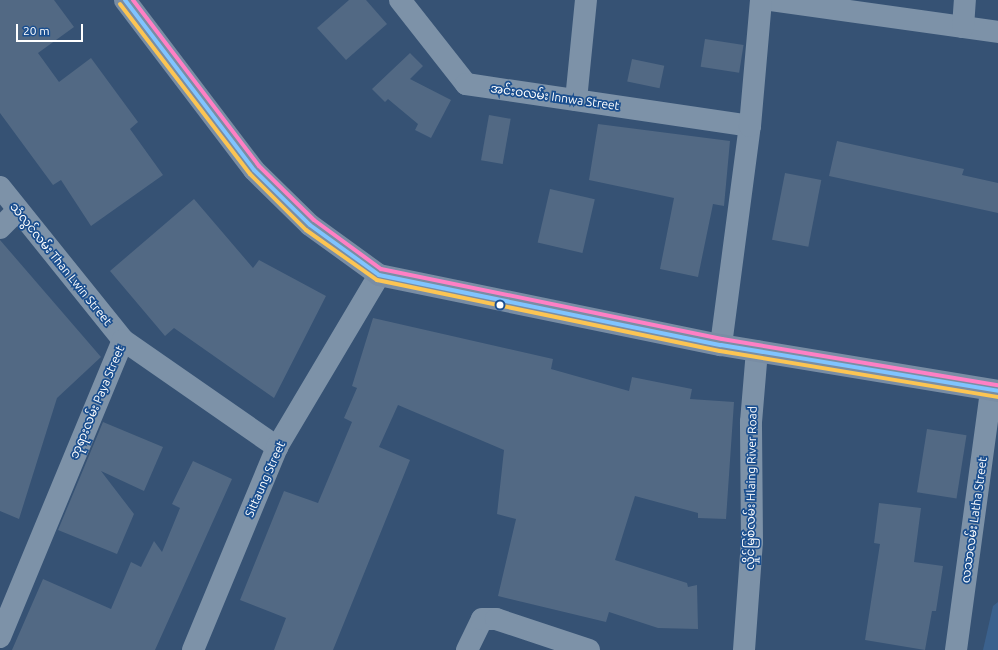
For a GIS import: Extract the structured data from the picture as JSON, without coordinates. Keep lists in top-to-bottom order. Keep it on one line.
{"streets":{"street":["အင်းဝလမ်း Innwa Street","သံလွင်လမ်း Than Lwin Street","ဘုရားလမ်း Paya Street","Sittaung Street","လှိုင်မြစ်လမ်း Hlaing River Road","လသာလမ်း Latha Street"]},"crossings":[["သံလွင်လမ်း Than Lwin Street","ဘုရားလမ်း Paya Street"],["ဘုရားလမ်း Paya Street","Sittaung Street"]],"scale_bar":"20 m"}
